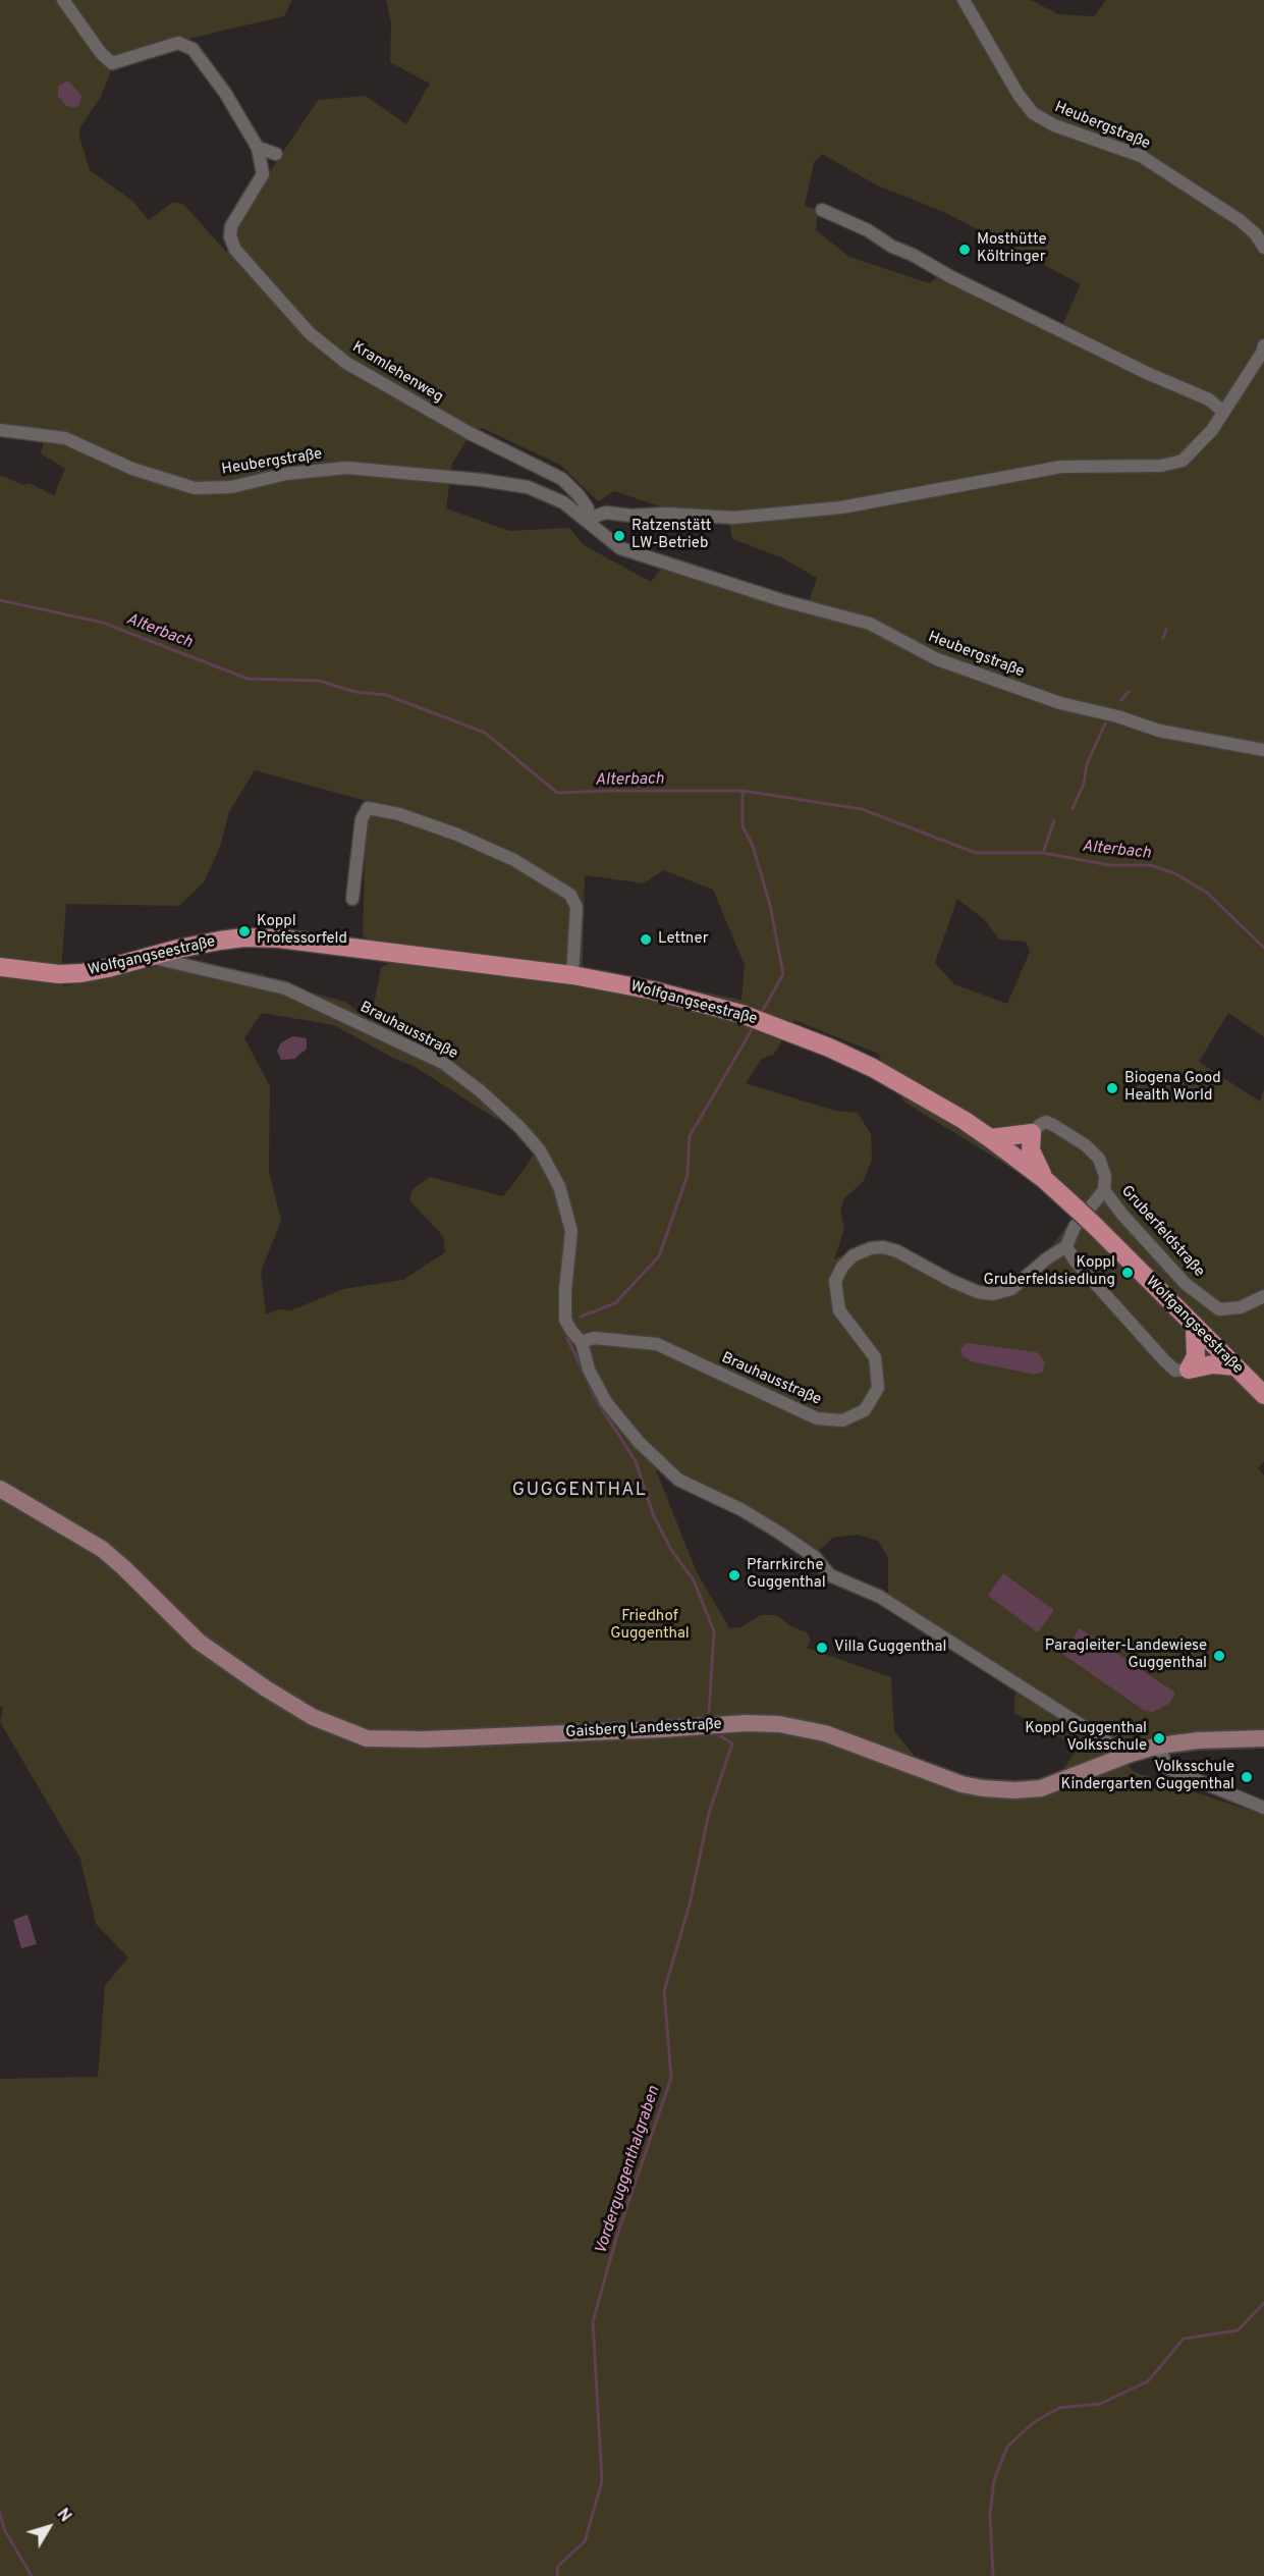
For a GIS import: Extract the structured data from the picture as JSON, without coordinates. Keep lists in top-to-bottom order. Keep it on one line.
{"streets":{"main road":["Wolfgangseestraße","Gaisberg Landesstraße"],"street":["Heubergstraße","Kramlehenweg","Brauhausstraße","Gruberfeldstraße"]},"crossings":[["Heubergstraße","Kramlehenweg"],["Wolfgangseestraße","Brauhausstraße"],["Brauhausstraße","Gruberfeldstraße"],["Brauhausstraße","Gaisberg Landesstraße"]],"districts":["GUGGENTHAL"],"water":["Alterbach","Vorderguggenthalgraben"],"parks":["Friedhof Guggenthal"],"places":["Mosthütte Költringer","Ratzenstätt LW-Betrieb","Koppl Professorfeld","Lettner","Biogena Good Health World","Koppl Gruberfeldsiedlung","Pfarrkirche Guggenthal","Villa Guggenthal","Paragleiter-Landewiese Guggenthal","Koppl Guggenthal Volksschule","Volksschule Kindergarten Guggenthal"],"north":"top right"}
